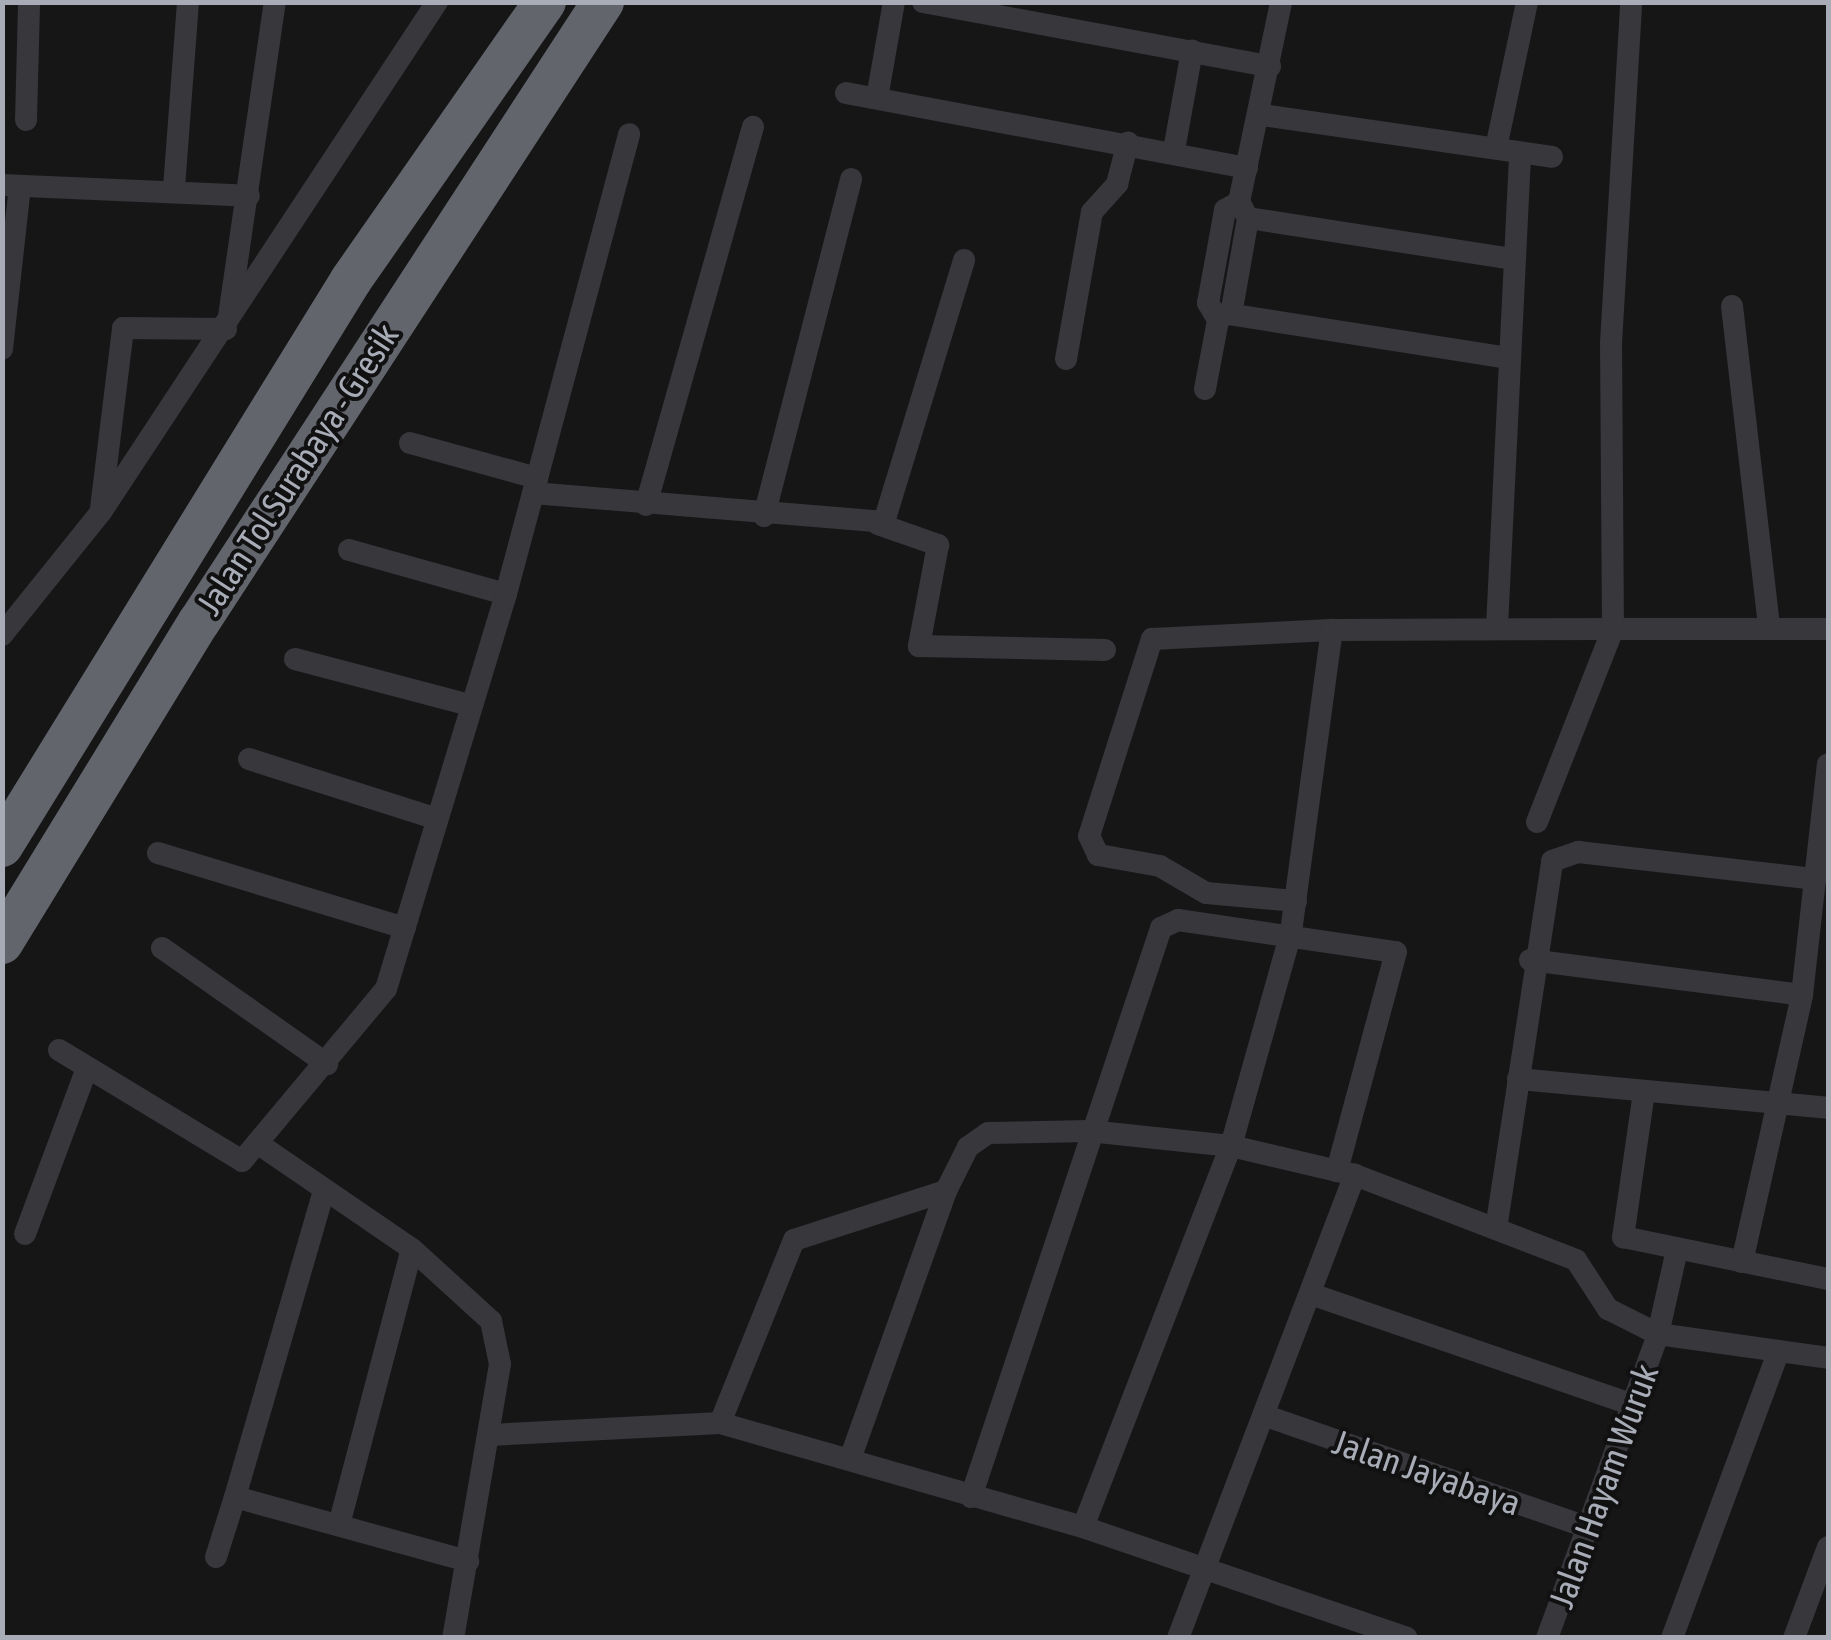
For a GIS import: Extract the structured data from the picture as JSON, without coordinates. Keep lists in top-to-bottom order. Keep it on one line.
{"streets":{"highway":["Jalan Tol Surabaya - Gresik"],"street":["Jalan Jayabaya","Jalan Hayam Wuruk"]},"crossings":[["Jalan Jayabaya","Jalan Hayam Wuruk"]]}
